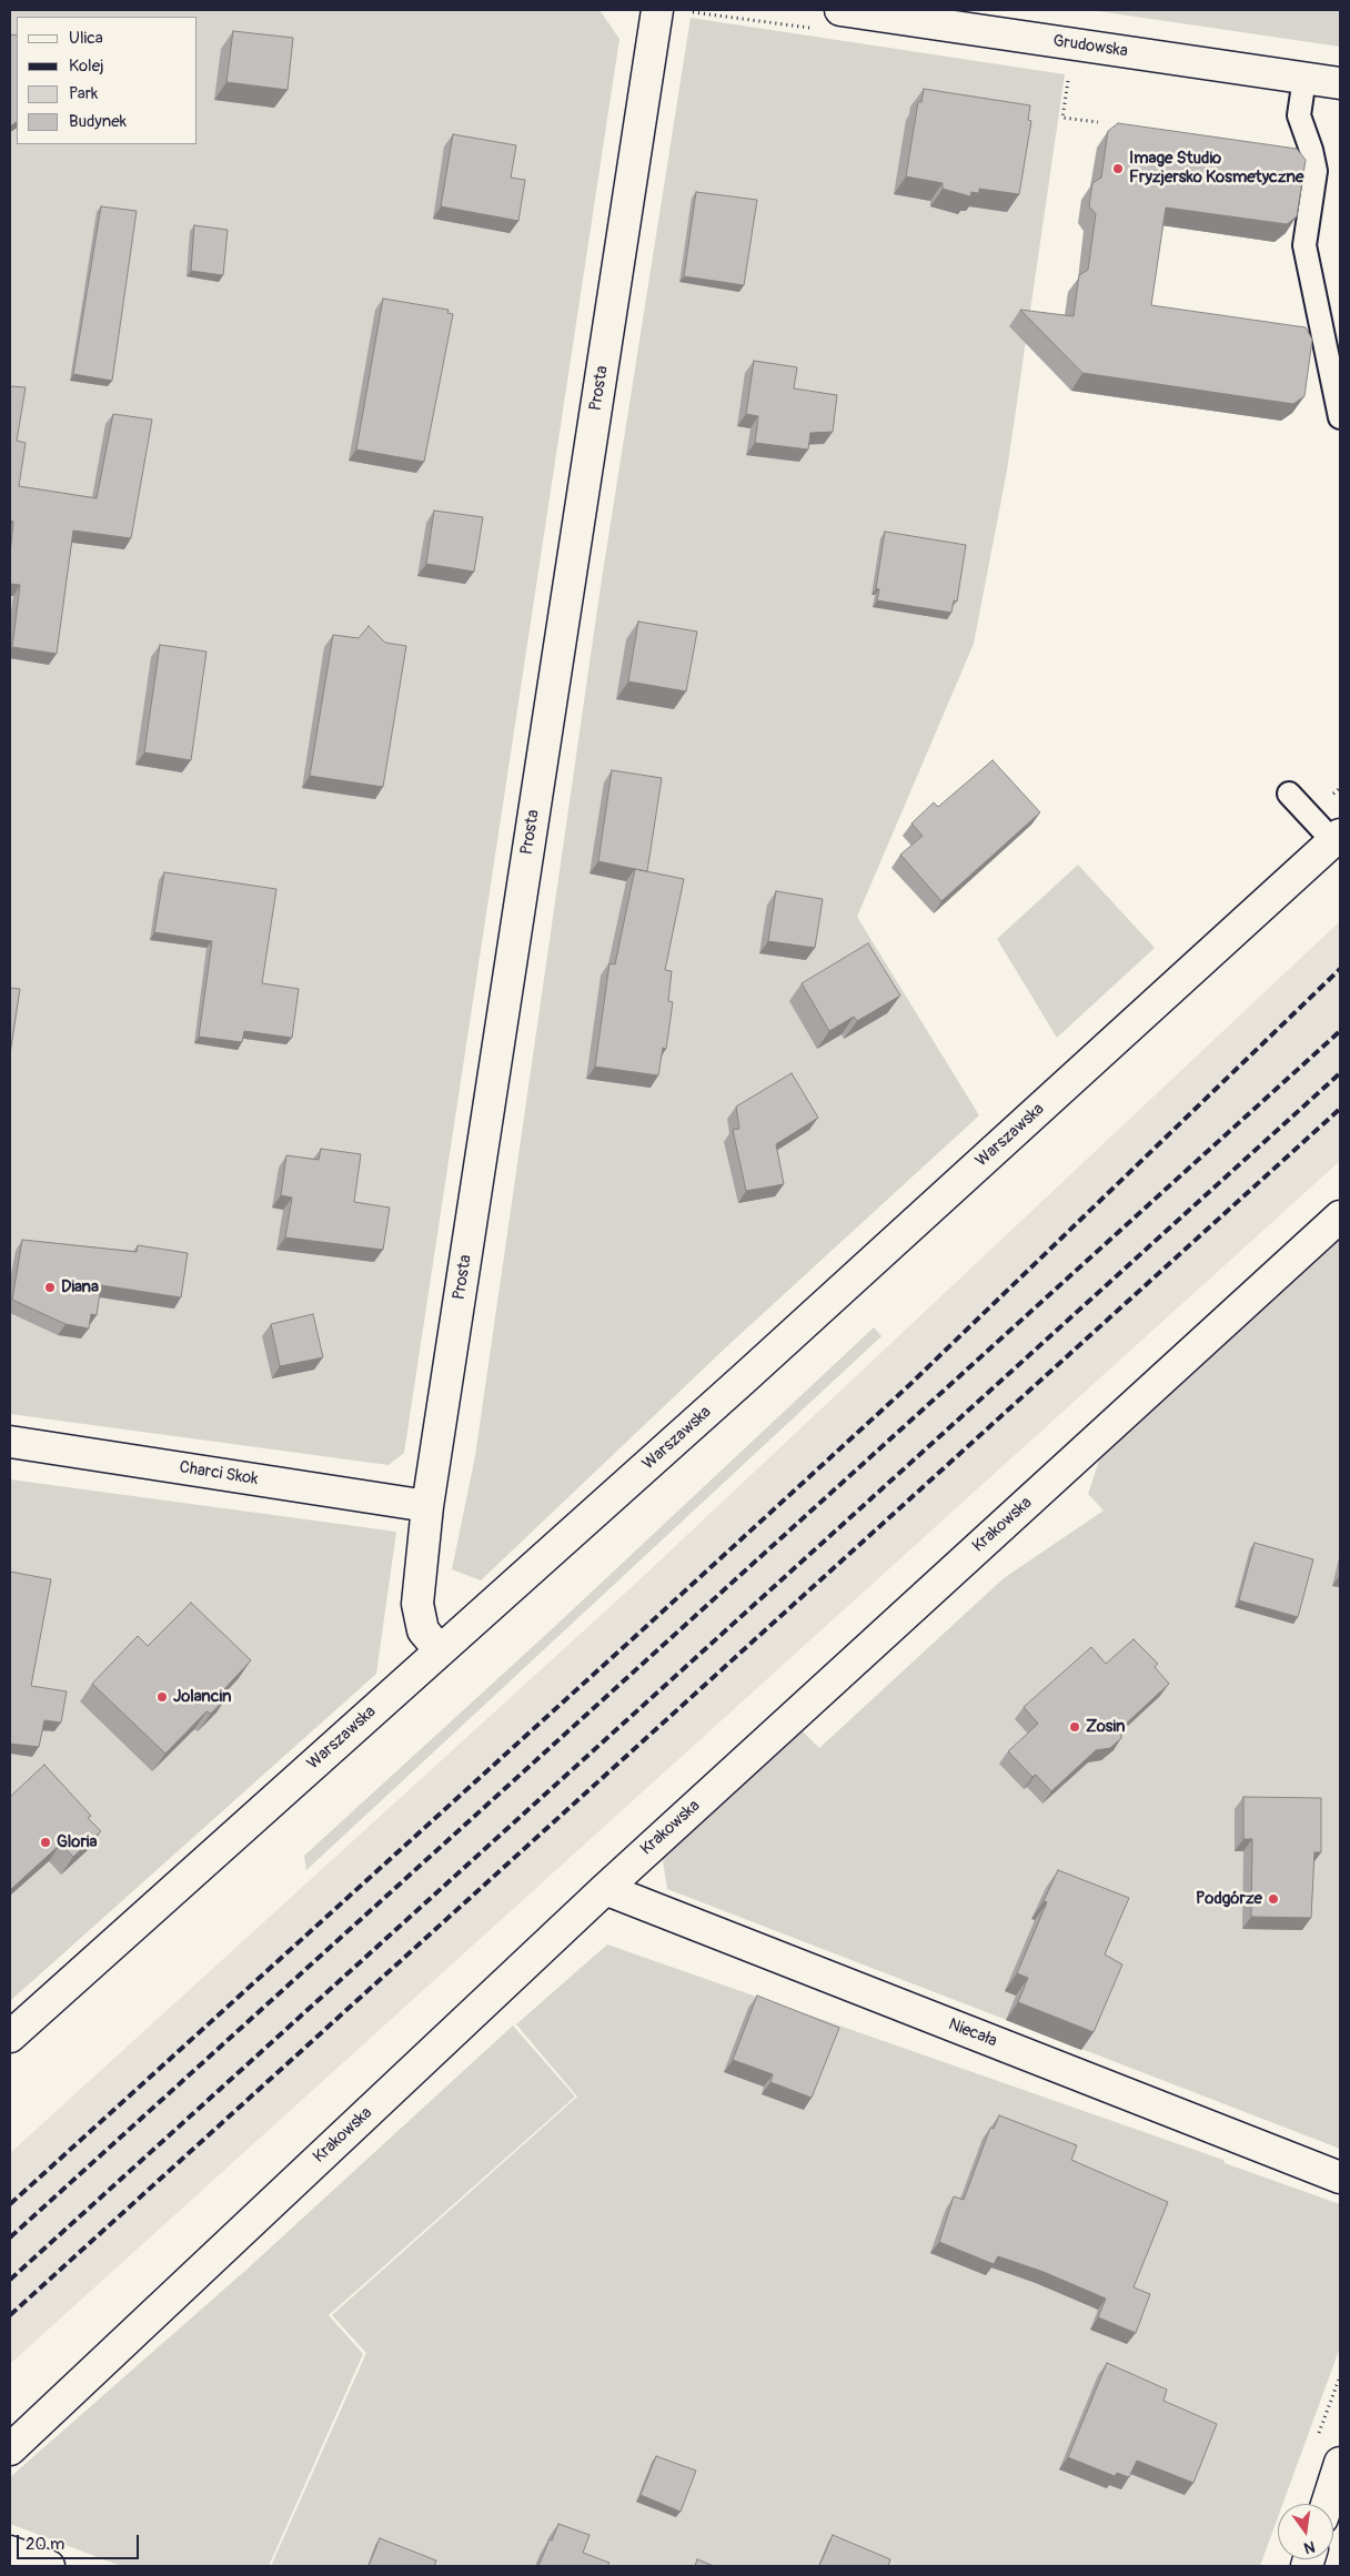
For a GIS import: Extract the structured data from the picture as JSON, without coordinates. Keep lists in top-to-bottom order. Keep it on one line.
{"streets":{"street":["Grudowska","Prosta","Warszawska","Charci Skok","Krakowska","Niecała"]},"crossings":[["Prosta","Warszawska"],["Prosta","Charci Skok"],["Krakowska","Niecała"]],"places":["Image Studio Fryzjersko Kosmetyczne","Diana","Jolancin","Zosin","Gloria","Podgórze"],"legend":["Ulica","Kolej","Park","Budynek"],"scale_bar":"20 m","north":"bottom"}
